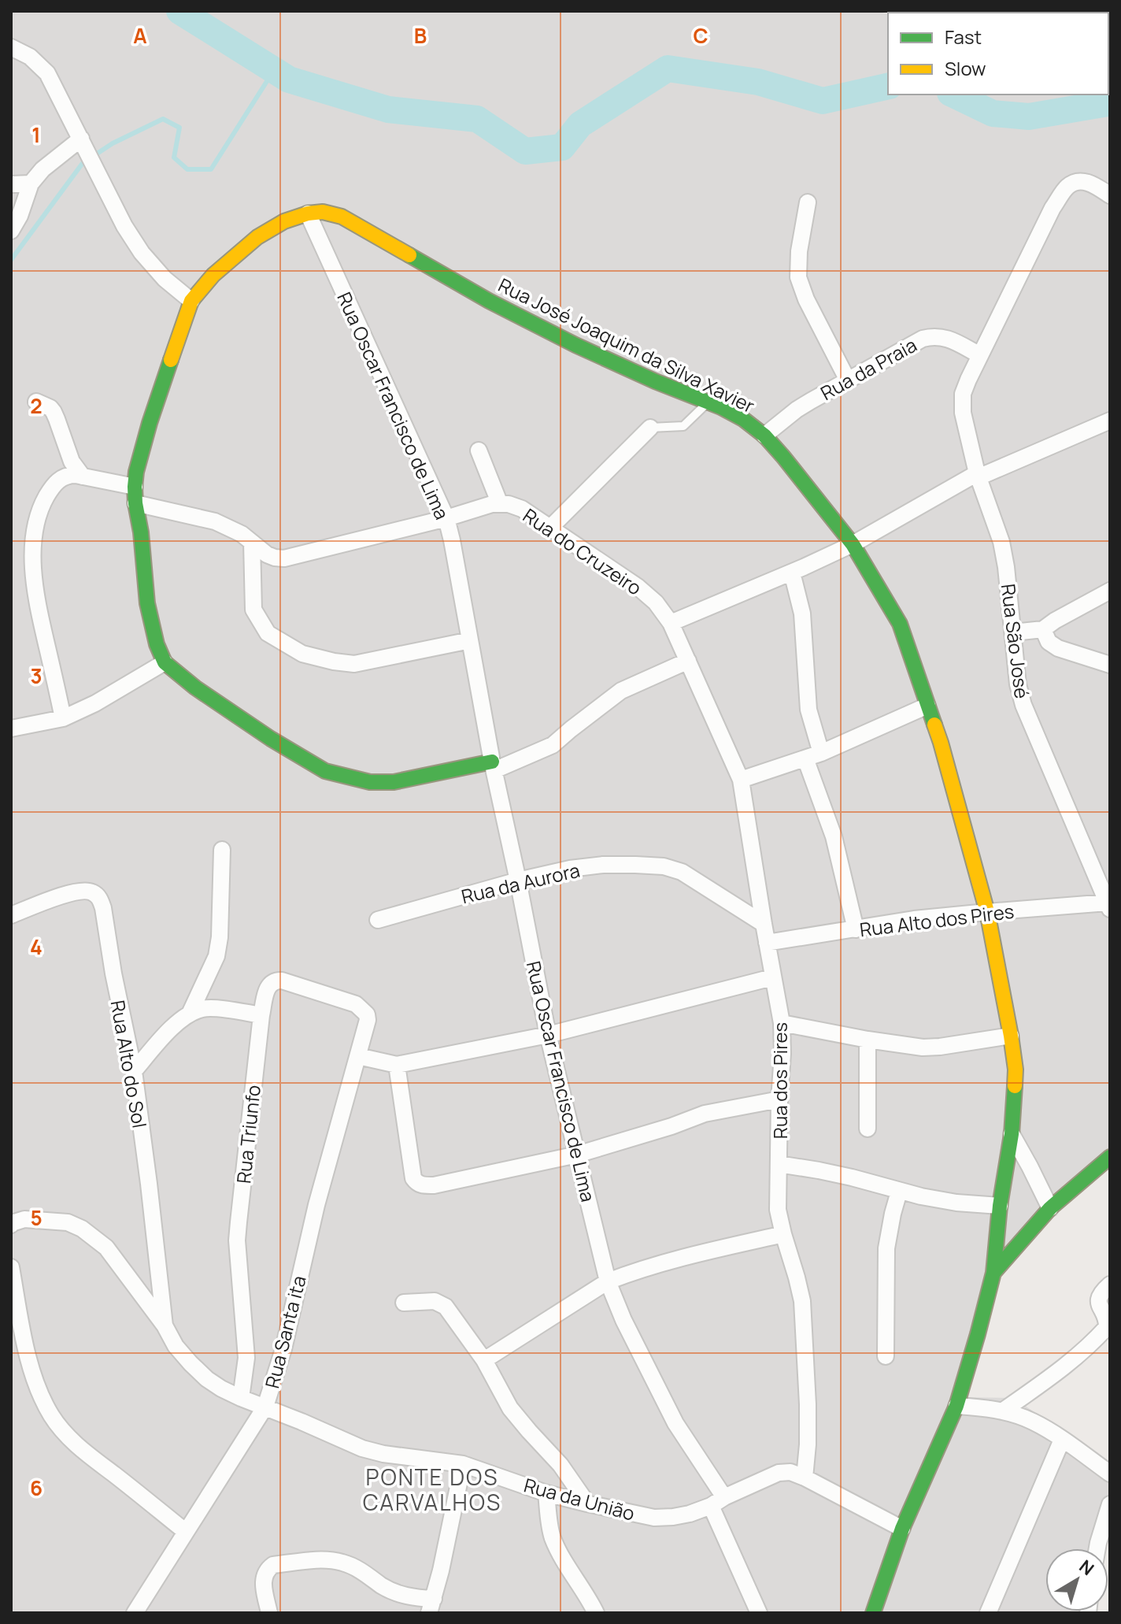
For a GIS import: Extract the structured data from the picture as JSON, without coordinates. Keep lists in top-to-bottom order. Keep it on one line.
{"streets":{"street":["Rua José Joaquim da Silva Xavier","Rua da Praia","Rua Oscar Francisco de Lima","Rua do Cruzeiro","Rua São José","Rua da Aurora","Rua Alto dos Pires","Rua Alto do Sol","Rua dos Pires","Rua Triunfo","Rua Santa ita","Rua da União"]},"crossings":[["Rua José Joaquim da Silva Xavier","Rua da Praia"],["Rua José Joaquim da Silva Xavier","Rua Oscar Francisco de Lima"],["Rua José Joaquim da Silva Xavier","Rua do Cruzeiro"],["Rua José Joaquim da Silva Xavier","Rua Alto dos Pires"],["Rua José Joaquim da Silva Xavier","Rua da União"],["Rua da Praia","Rua São José"],["Rua Oscar Francisco de Lima","Rua do Cruzeiro"],["Rua Oscar Francisco de Lima","Rua da Aurora"],["Rua Oscar Francisco de Lima","Rua da União"],["Rua do Cruzeiro","Rua dos Pires"],["Rua São José","Rua Alto dos Pires"],["Rua da Aurora","Rua dos Pires"],["Rua Alto dos Pires","Rua dos Pires"],["Rua Alto do Sol","Rua da União"],["Rua dos Pires","Rua da União"],["Rua Triunfo","Rua Santa ita"],["Rua Triunfo","Rua da União"],["Rua Santa ita","Rua da União"]],"districts":["PONTE DOS CARVALHOS"],"legend":["Fast","Slow"],"north":"top right","grid":{"columns":["A","B","C"],"rows":["1","2","3","4","5","6"]}}
